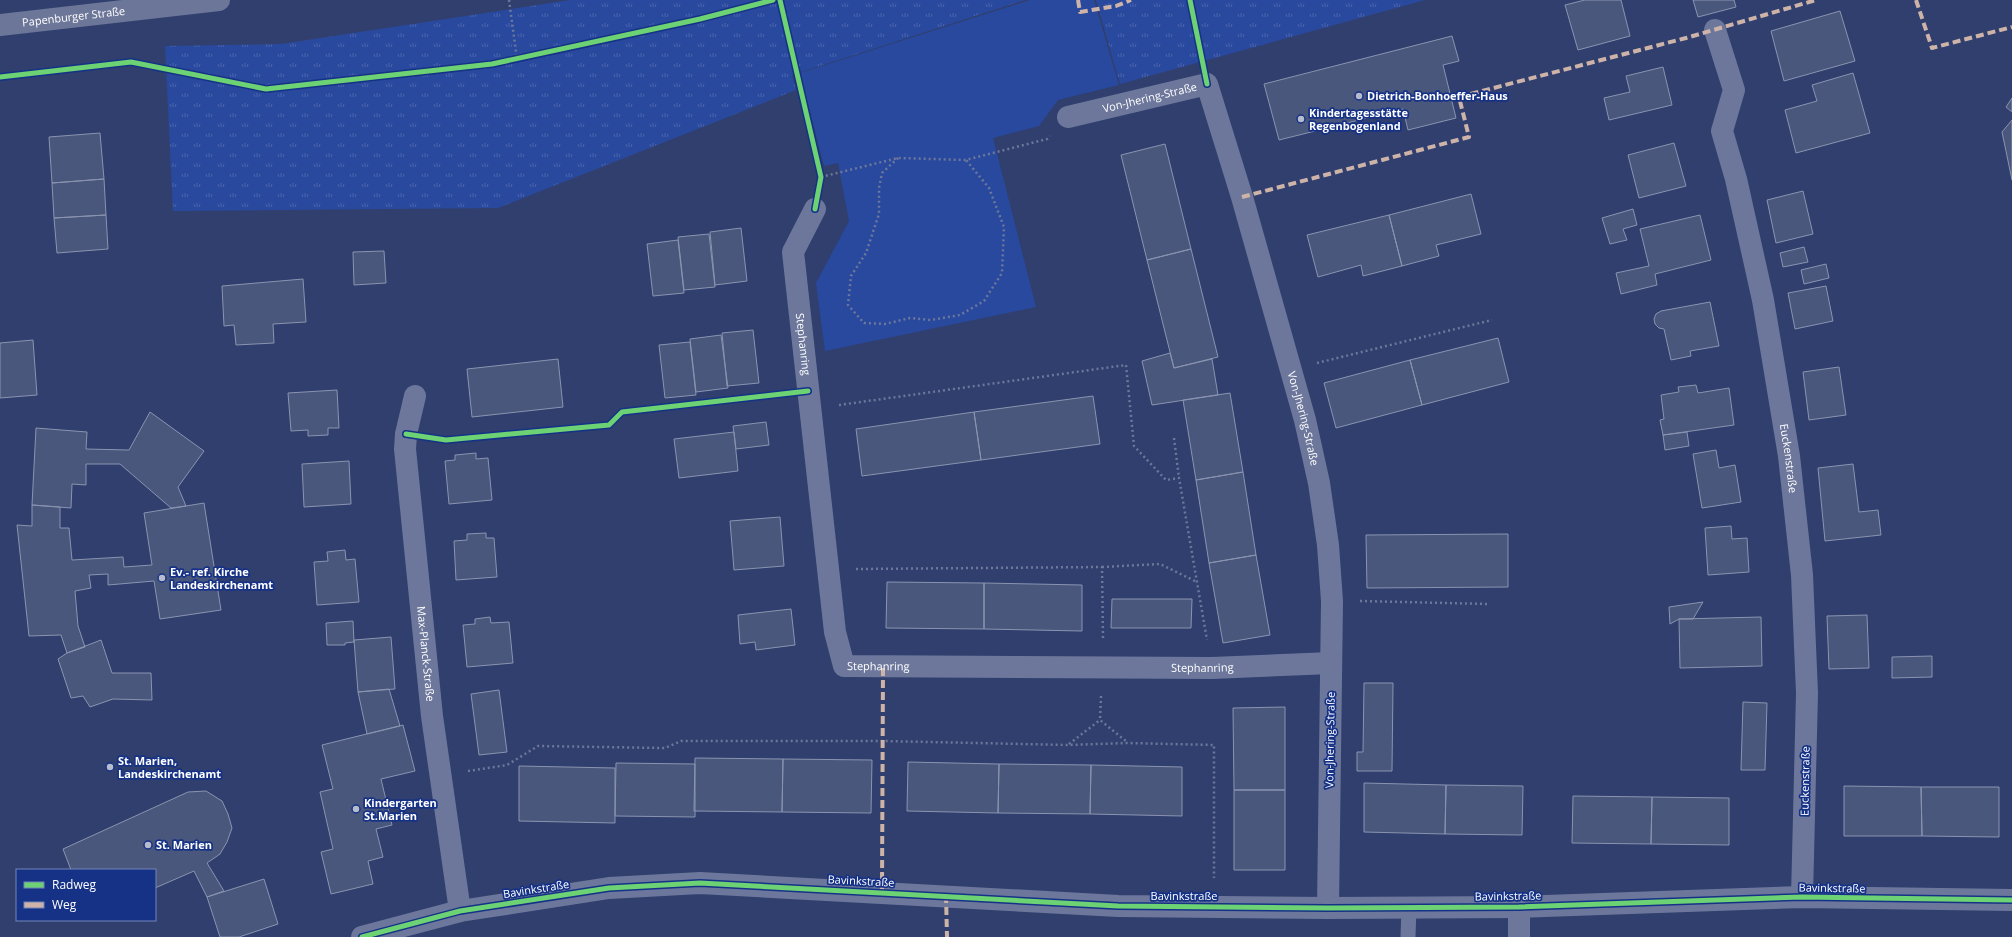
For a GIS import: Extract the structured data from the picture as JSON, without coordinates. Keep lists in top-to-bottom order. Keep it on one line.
{"streets":{"main road":["Papenburger Straße"],"street":["Von-Jhering-Straße","Stephanring","Euckenstraße","Max-Planck-Straße","Bavinkstraße"]},"crossings":[["Von-Jhering-Straße","Stephanring"],["Von-Jhering-Straße","Bavinkstraße"],["Euckenstraße","Bavinkstraße"],["Max-Planck-Straße","Bavinkstraße"]],"places":["Dietrich-Bonhoeffer-Haus","Kindertagesstätte Regenbogenland","Ev.- ref. Kirche Landeskirchenamt","St. Marien, Landeskirchenamt","Kindergarten St.Marien","St. Marien"],"legend":["Radweg","Weg"]}
